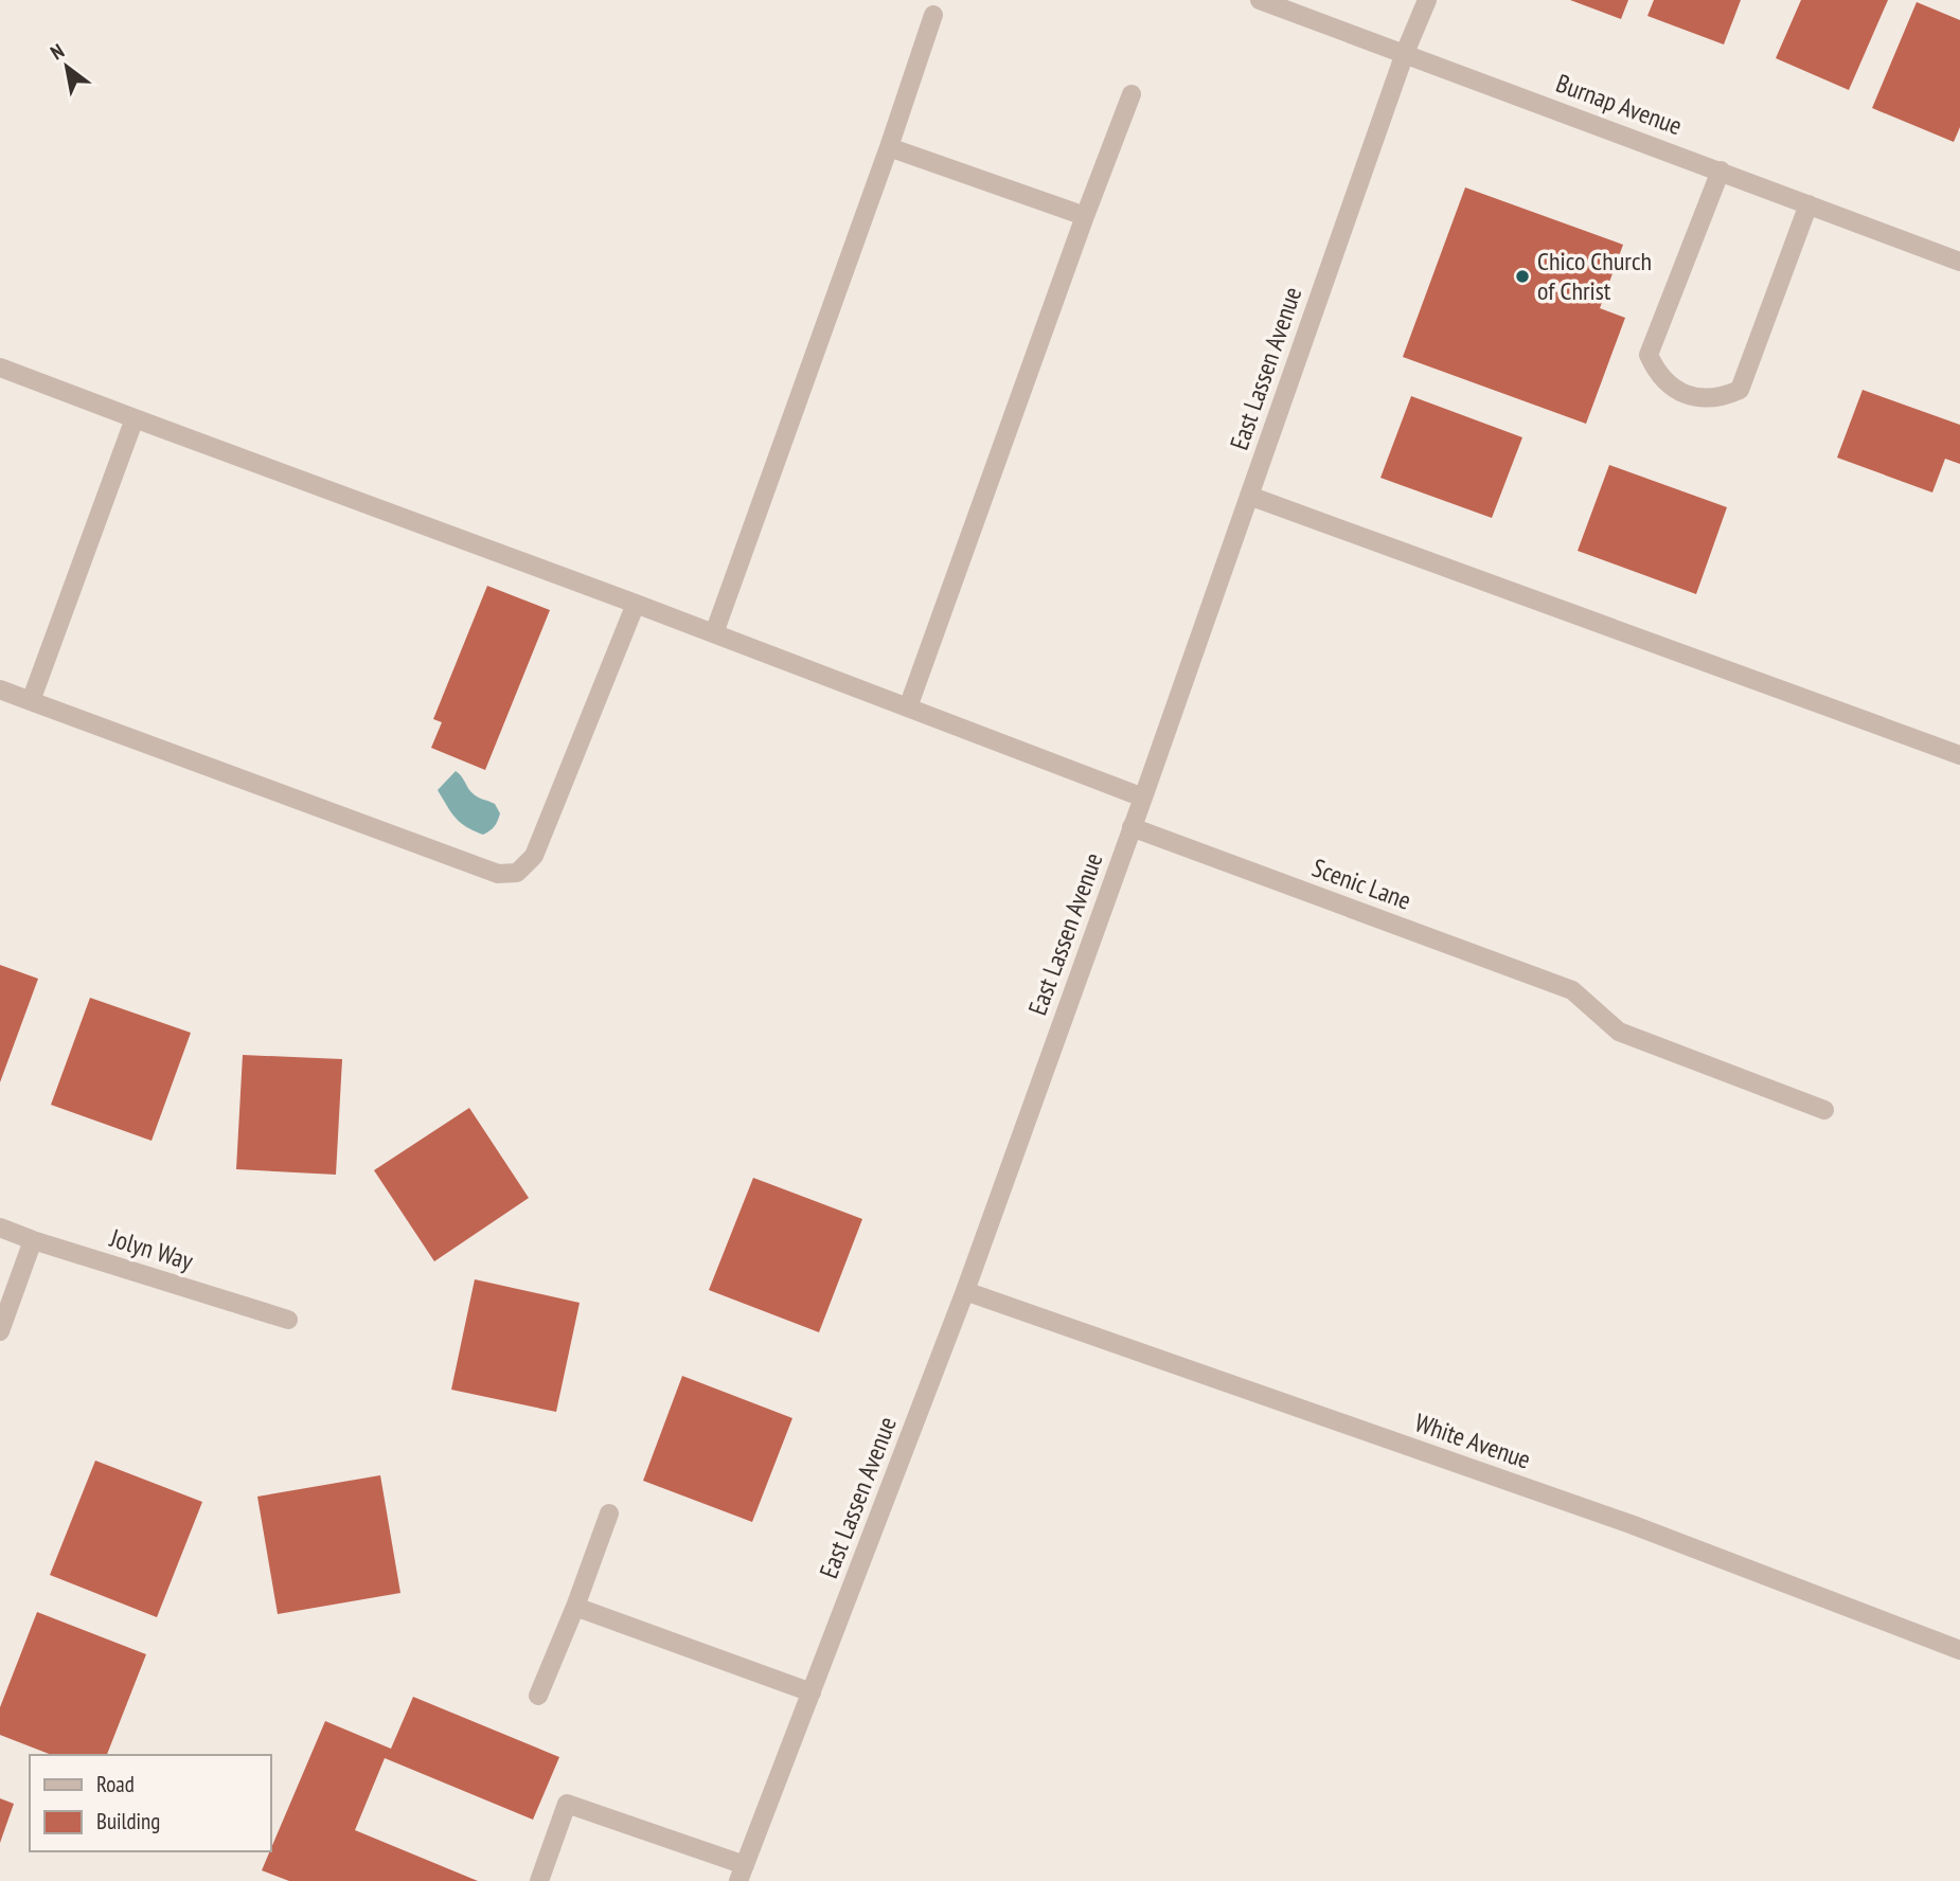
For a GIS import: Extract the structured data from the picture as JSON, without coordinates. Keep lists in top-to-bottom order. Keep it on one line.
{"streets":{"street":["Burnap Avenue","East Lassen Avenue","Scenic Lane","Jolyn Way","White Avenue"]},"crossings":[["Burnap Avenue","East Lassen Avenue"],["East Lassen Avenue","Scenic Lane"],["East Lassen Avenue","White Avenue"]],"places":["Chico Church of Christ"],"legend":["Road","Building"],"north":"top left"}
